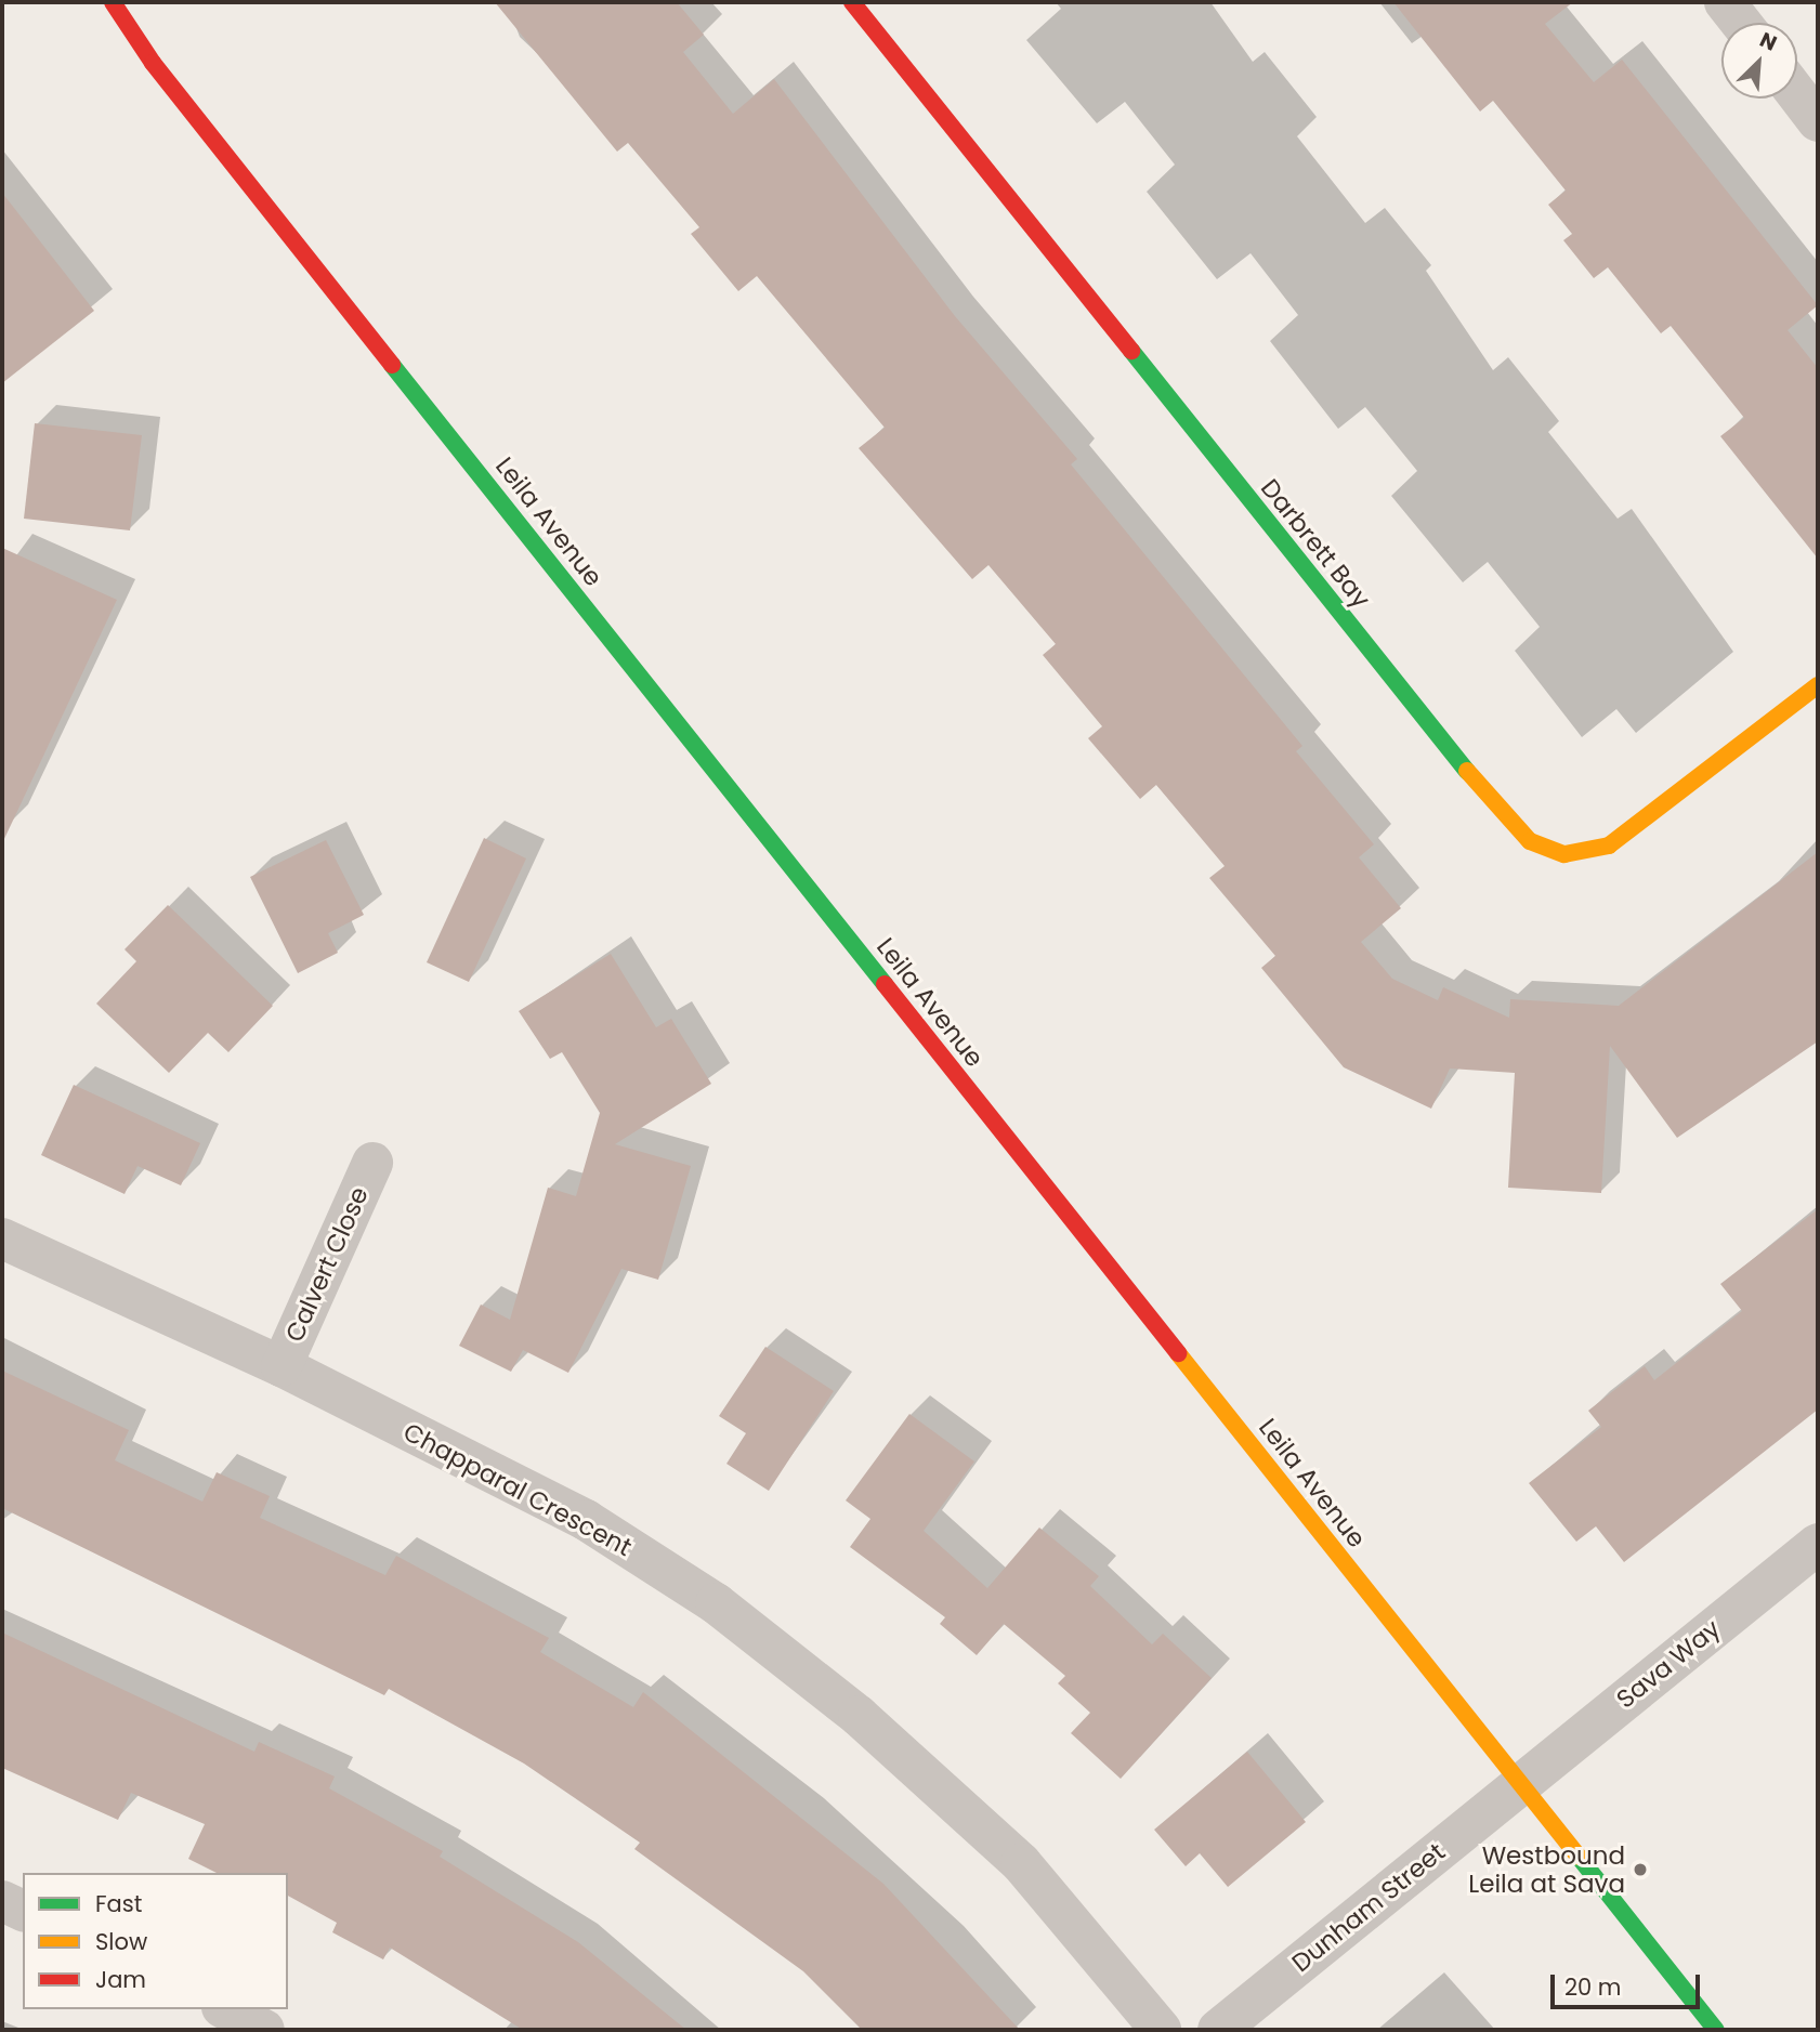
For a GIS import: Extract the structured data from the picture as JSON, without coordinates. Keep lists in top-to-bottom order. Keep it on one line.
{"streets":{"street":["Leila Avenue","Darbrett Bay","Calvert Close","Chapparal Crescent","Sava Way","Dunham Street"]},"crossings":[["Leila Avenue","Sava Way"],["Leila Avenue","Dunham Street"],["Calvert Close","Chapparal Crescent"],["Sava Way","Dunham Street"]],"places":["Westbound Leila at Sava"],"legend":["Fast","Slow","Jam"],"scale_bar":"20 m","north":"top right"}
